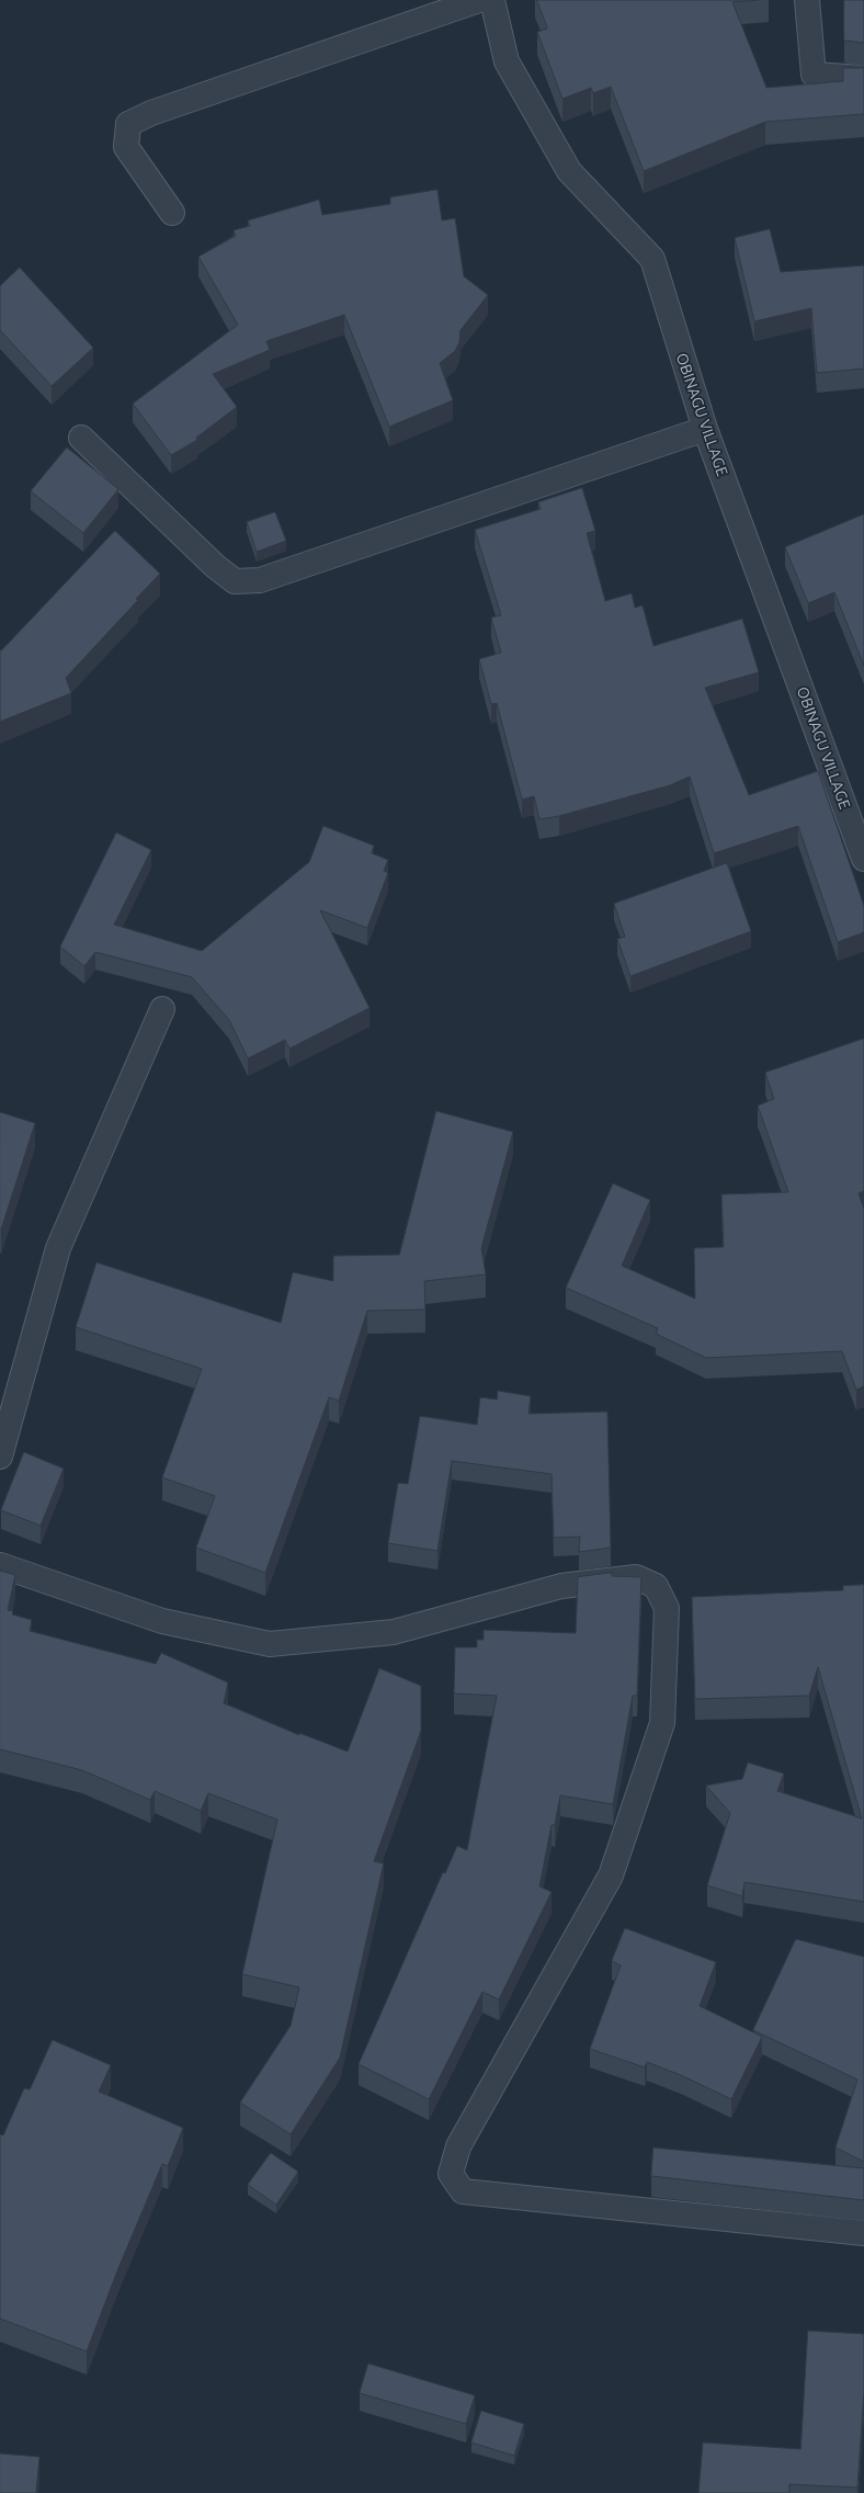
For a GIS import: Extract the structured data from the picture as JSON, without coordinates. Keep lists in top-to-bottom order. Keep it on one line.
{"streets":{"street":["OBINAGU VILLAGE"]}}
